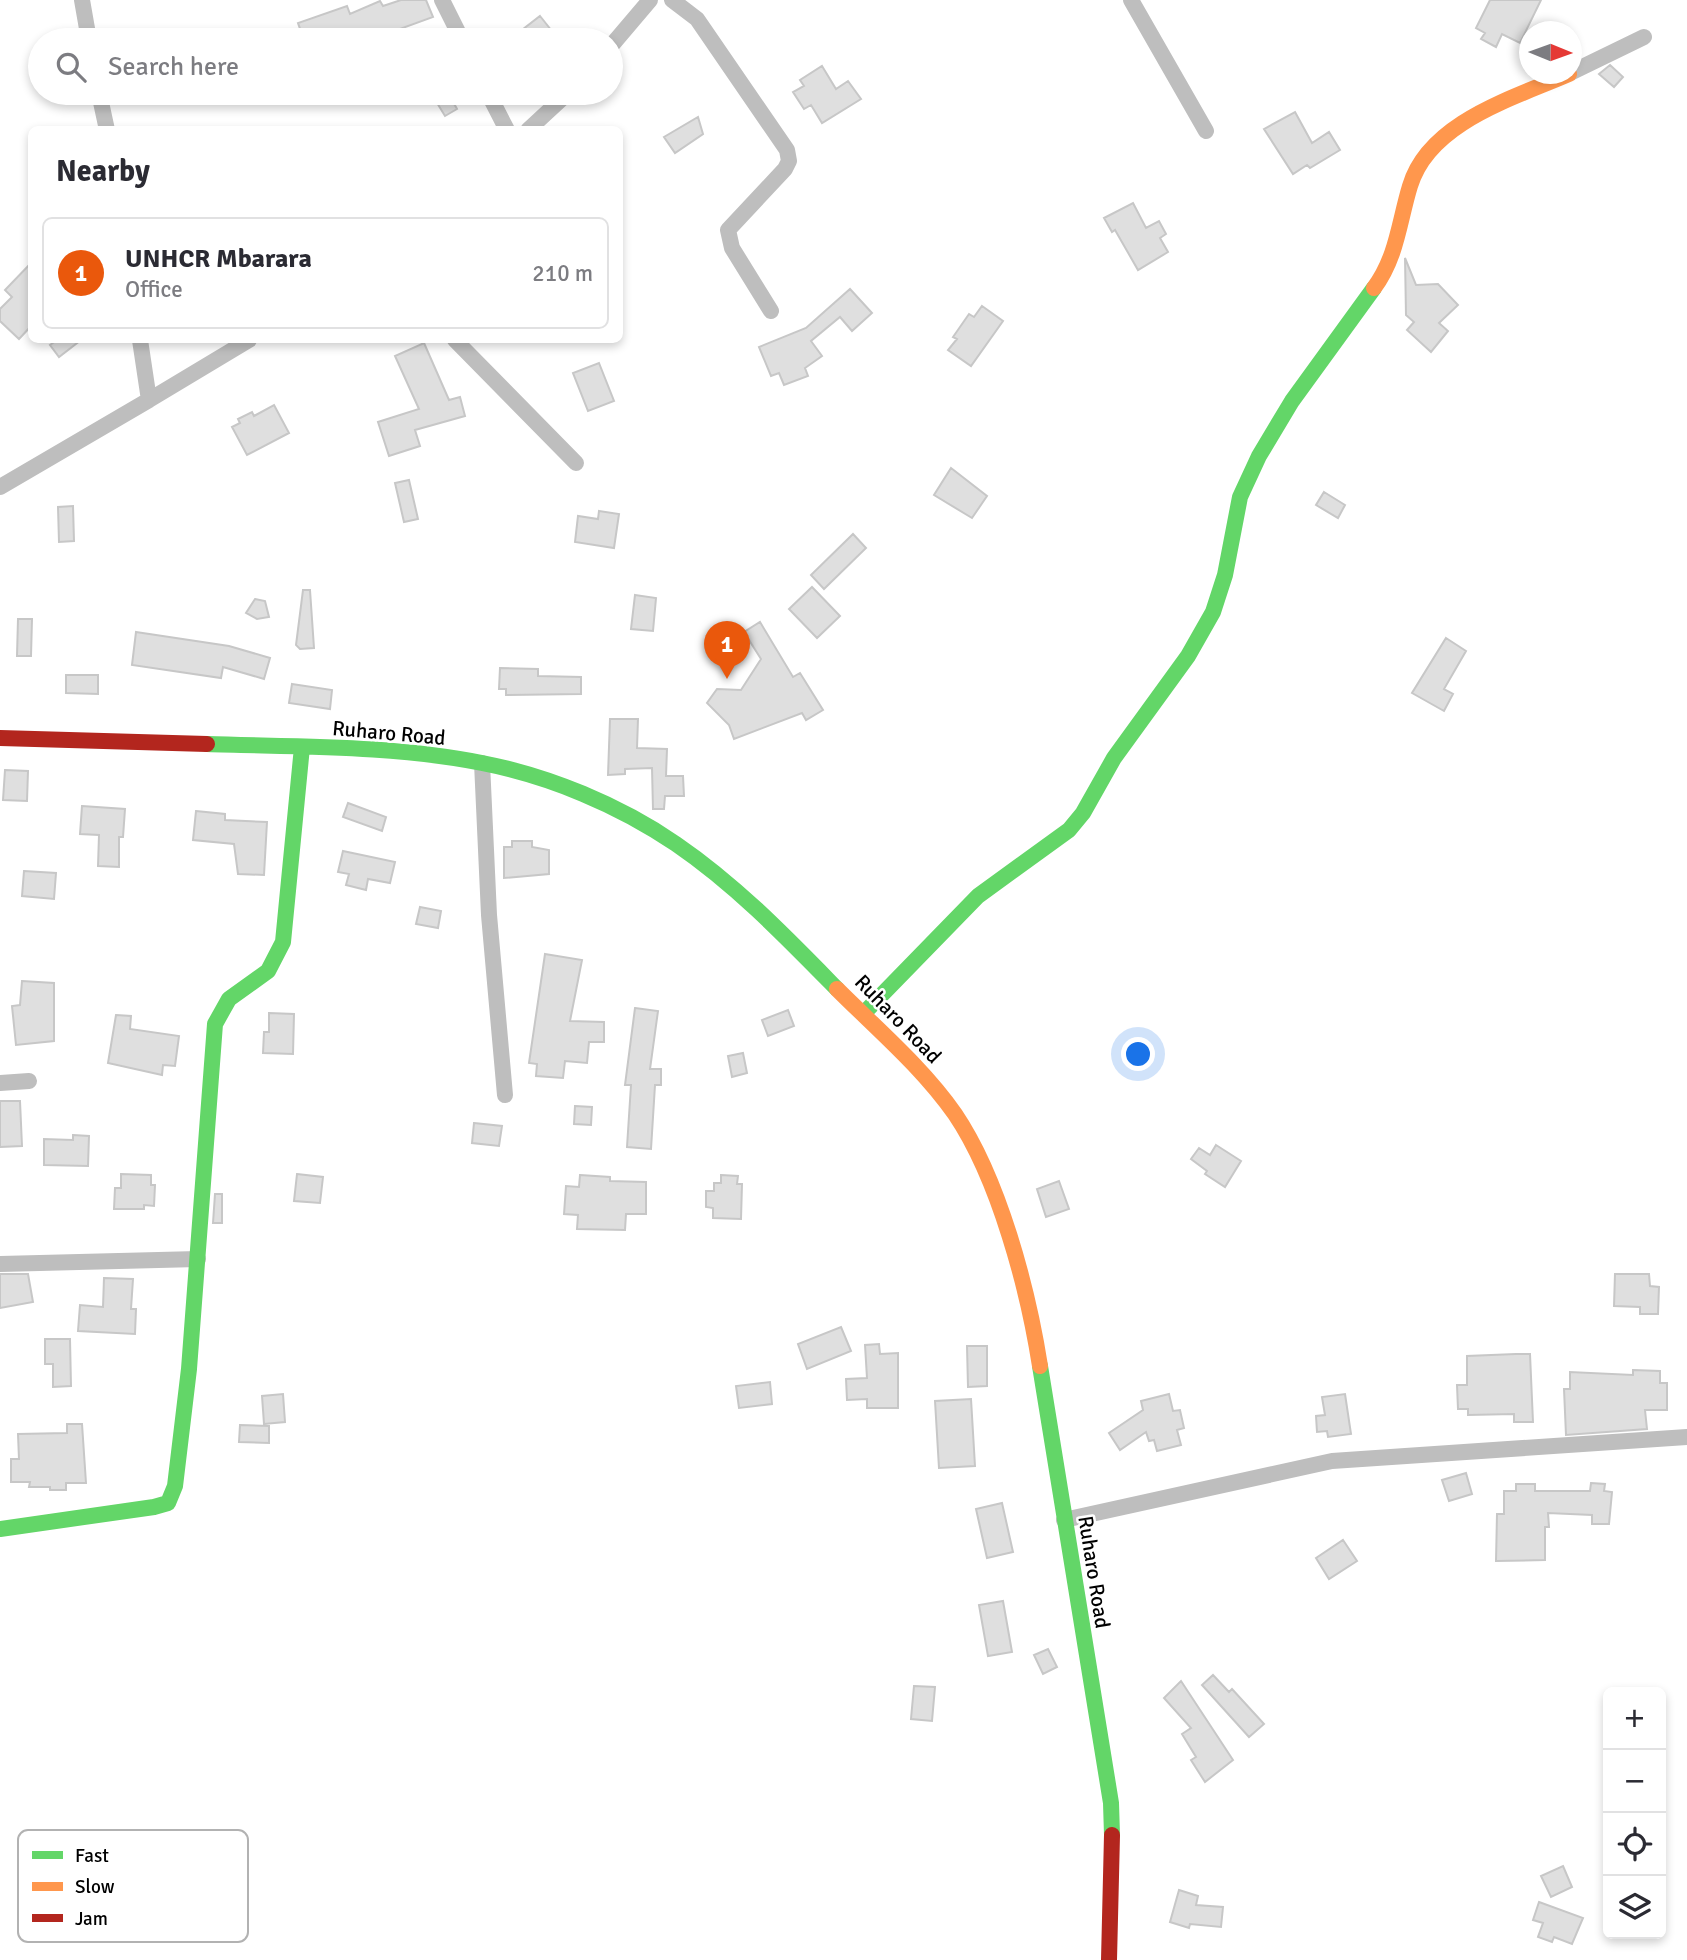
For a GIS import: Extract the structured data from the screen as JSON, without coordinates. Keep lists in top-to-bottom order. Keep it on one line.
{"streets":{"street":["Ruharo Road"]},"legend":["Fast","Slow","Jam"],"north":"right","page":{"search":"Search here","heading":"Nearby","list":[{"mark":"1","name":"UNHCR Mbarara","note":"Office","value":"210 m"}],"pins":"1","map_buttons":["+","−"]}}
